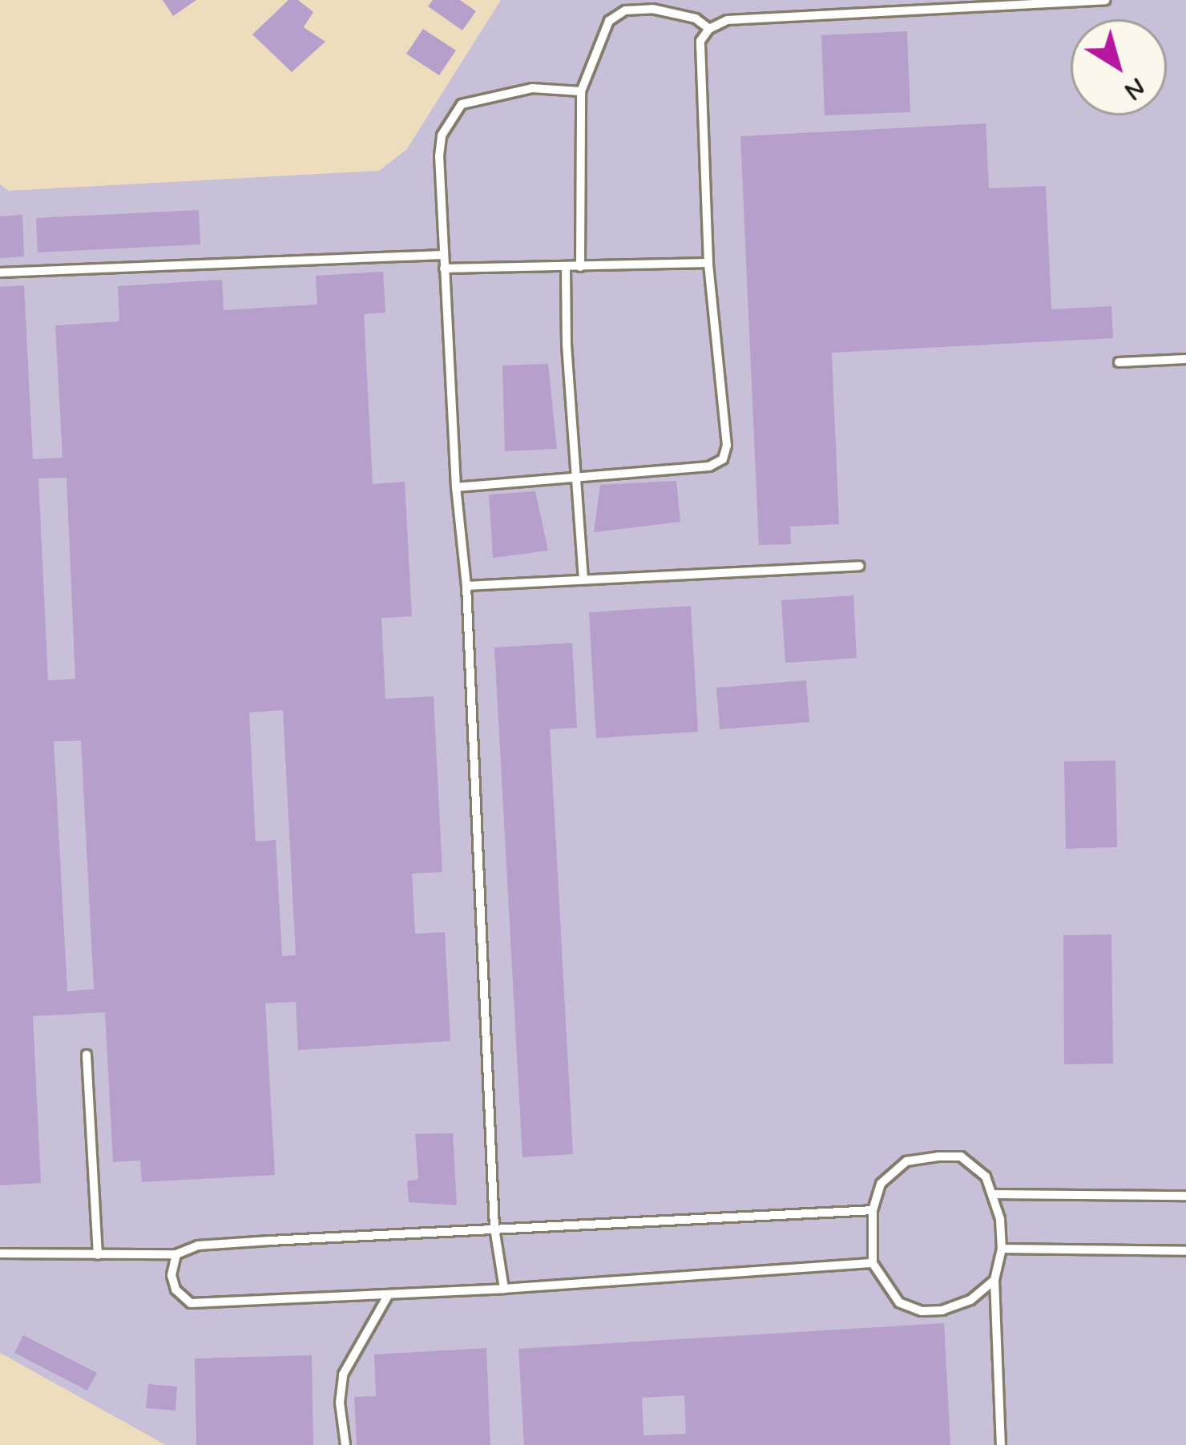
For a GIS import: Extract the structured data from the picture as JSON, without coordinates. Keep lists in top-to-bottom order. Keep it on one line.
{"north":"bottom right"}
